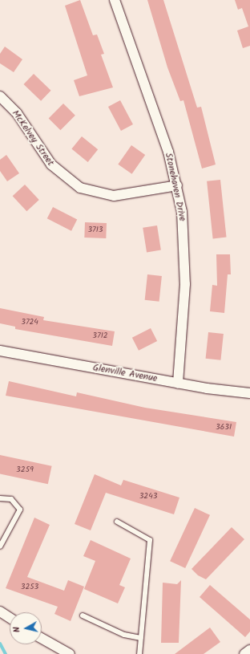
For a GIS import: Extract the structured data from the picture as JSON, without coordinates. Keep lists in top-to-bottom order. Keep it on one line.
{"streets":{"street":["McKelvey Street","Stonehaven Drive","Glenville Avenue"]},"crossings":[["McKelvey Street","Stonehaven Drive"],["Stonehaven Drive","Glenville Avenue"]],"house_numbers":["3713","3724","3712","3631","3259","3243","3253"],"north":"left"}
